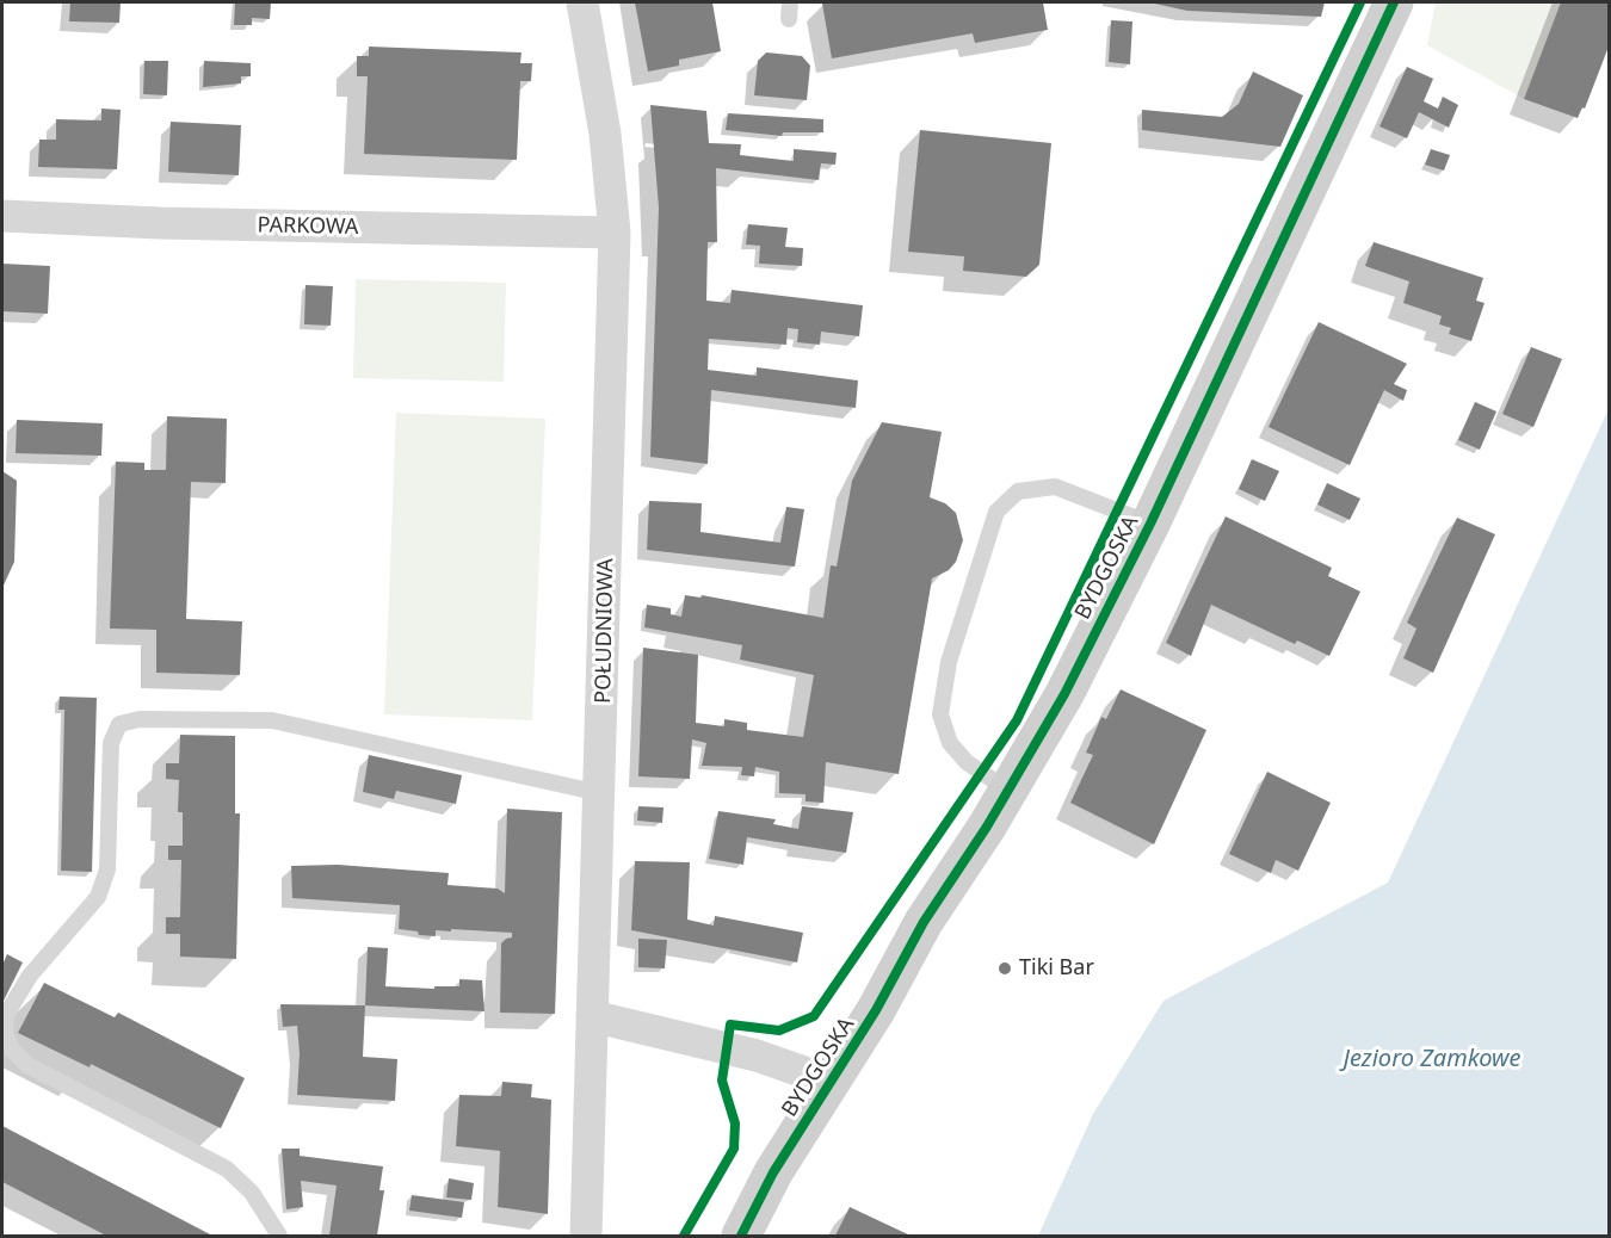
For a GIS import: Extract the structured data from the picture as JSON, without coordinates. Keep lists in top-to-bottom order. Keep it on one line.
{"streets":{"street":["PARKOWA","BYDGOSKA","POŁUDNIOWA"]},"crossings":[["PARKOWA","POŁUDNIOWA"]],"water":["Jezioro Zamkowe"],"places":["Tiki Bar"]}
